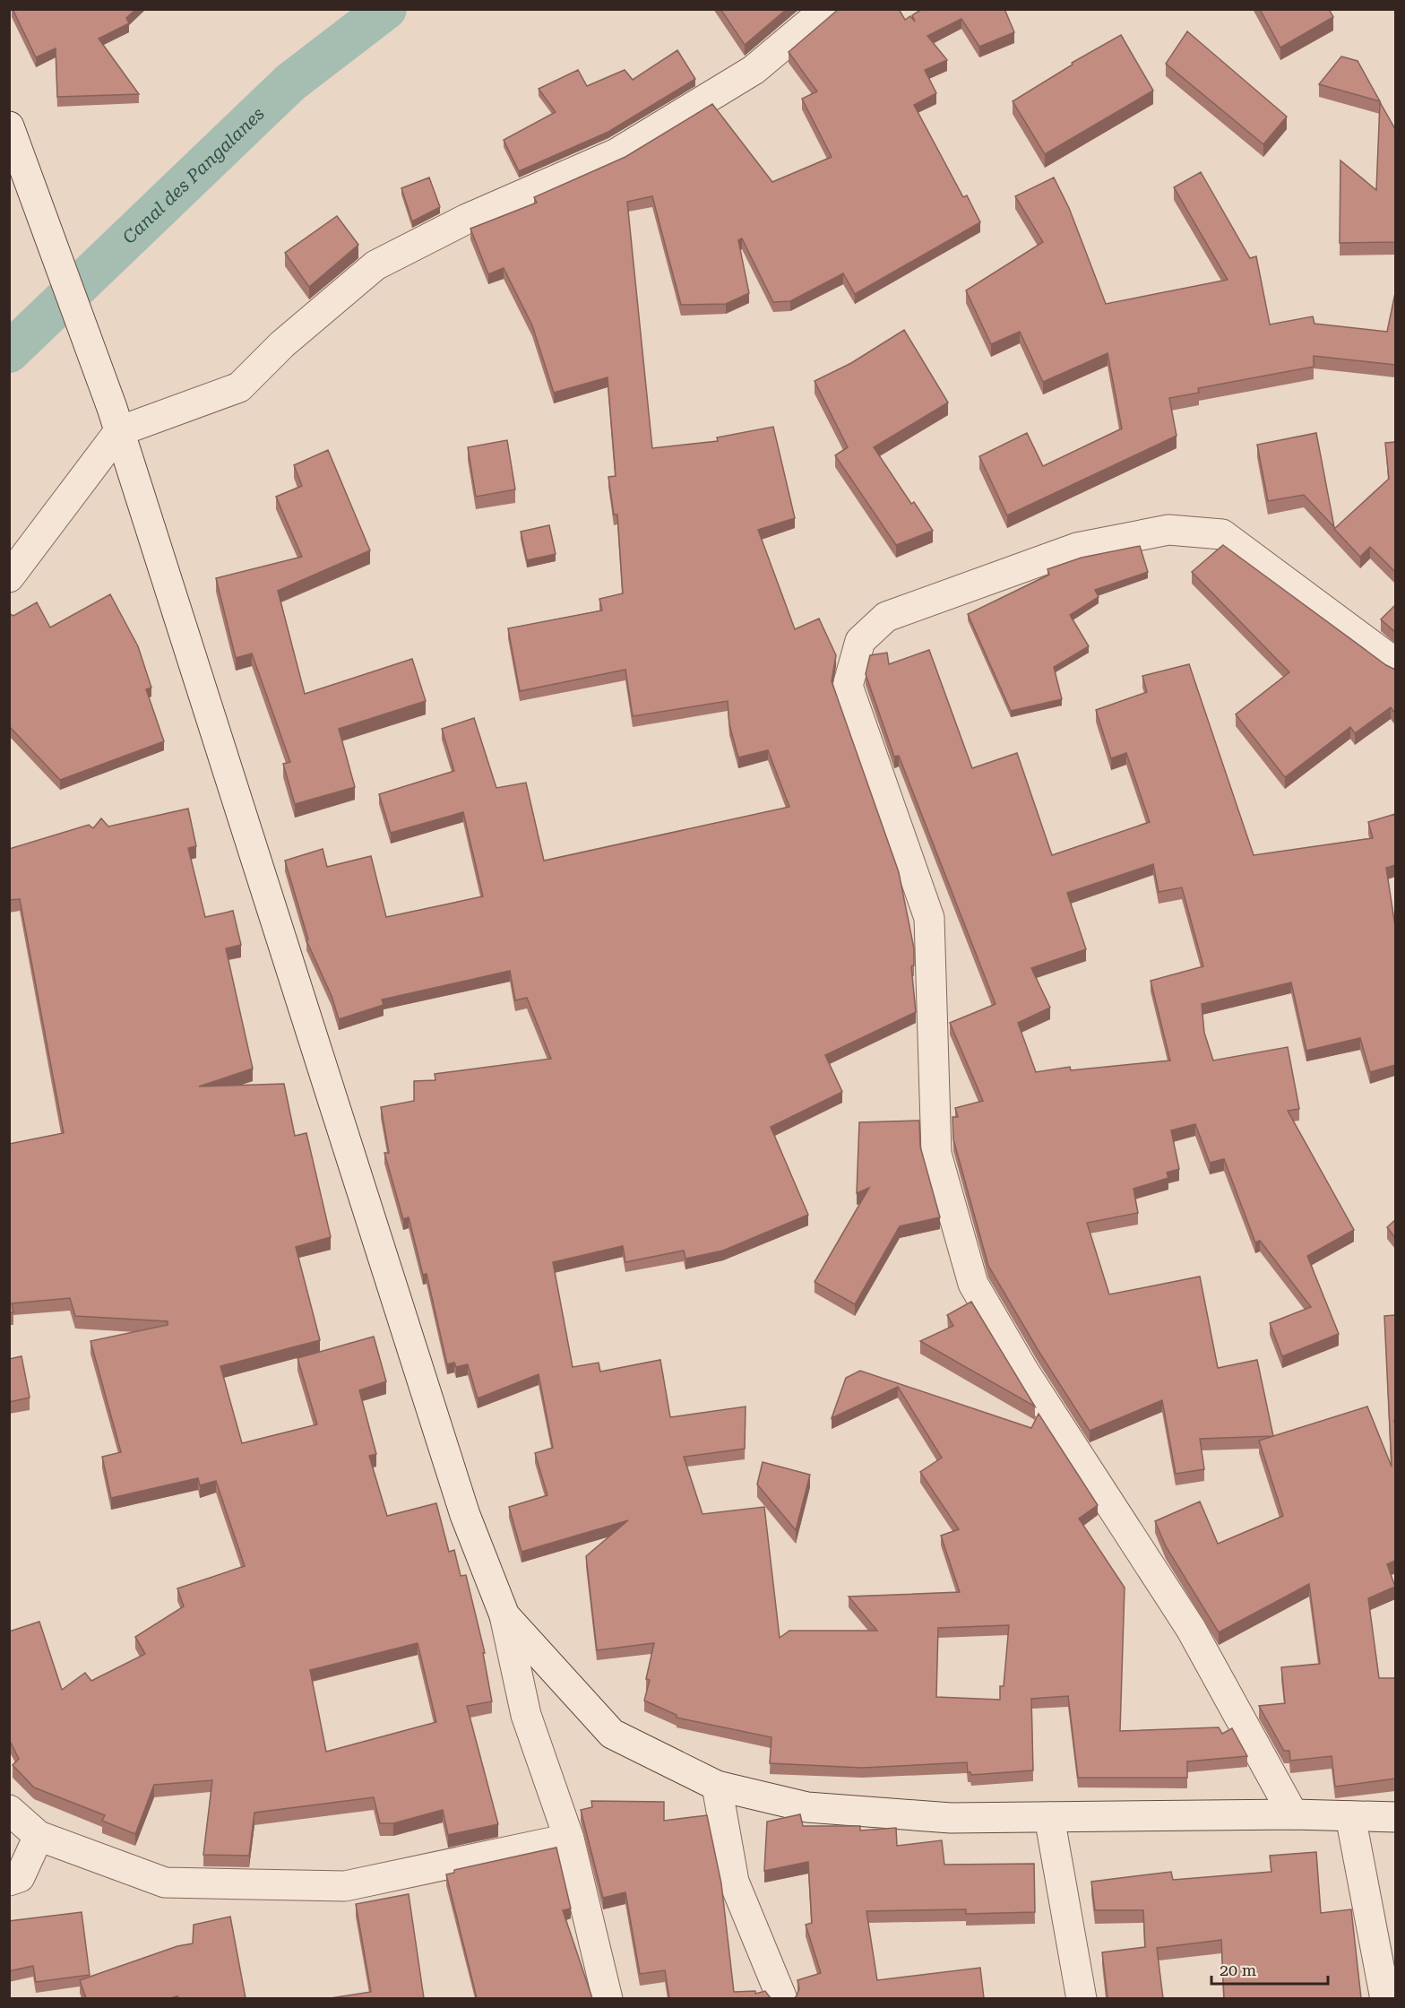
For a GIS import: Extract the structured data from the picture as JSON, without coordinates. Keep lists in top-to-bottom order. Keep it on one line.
{"water":["Canal des Pangalanes"],"scale_bar":"20 m"}
